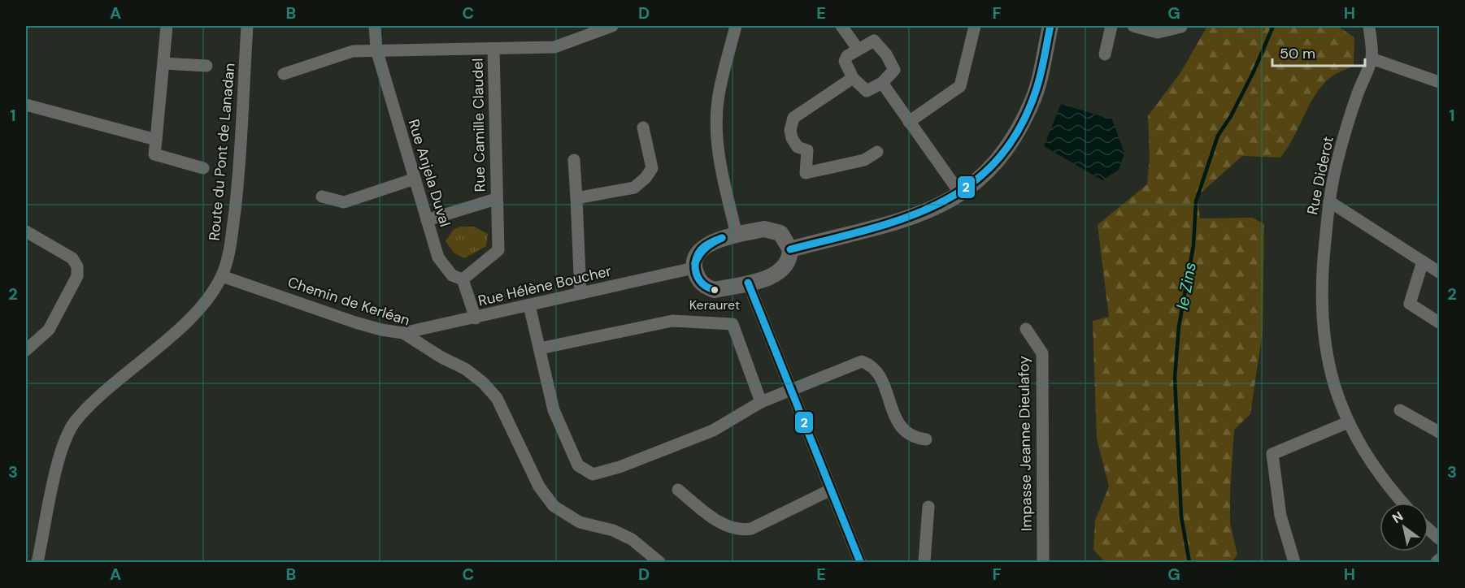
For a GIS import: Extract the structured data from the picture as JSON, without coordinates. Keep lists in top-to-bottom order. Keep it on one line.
{"streets":{"street":["Rue Camille Claudel","Route du Pont de Lanadan","Rue Anjela Duval","Rue Diderot","Rue Hélène Boucher","Chemin de Kerléan","Impasse Jeanne Dieulafoy"]},"crossings":[["Rue Camille Claudel","Rue Anjela Duval"],["Route du Pont de Lanadan","Chemin de Kerléan"],["Rue Hélène Boucher","Chemin de Kerléan"]],"water":["le Zins"],"places":["Kerauret"],"lines":["transit line 2"],"scale_bar":"50 m","north":"top left","grid":{"columns":["A","B","C","D","E","F","G","H"],"rows":["1","2","3"]}}
